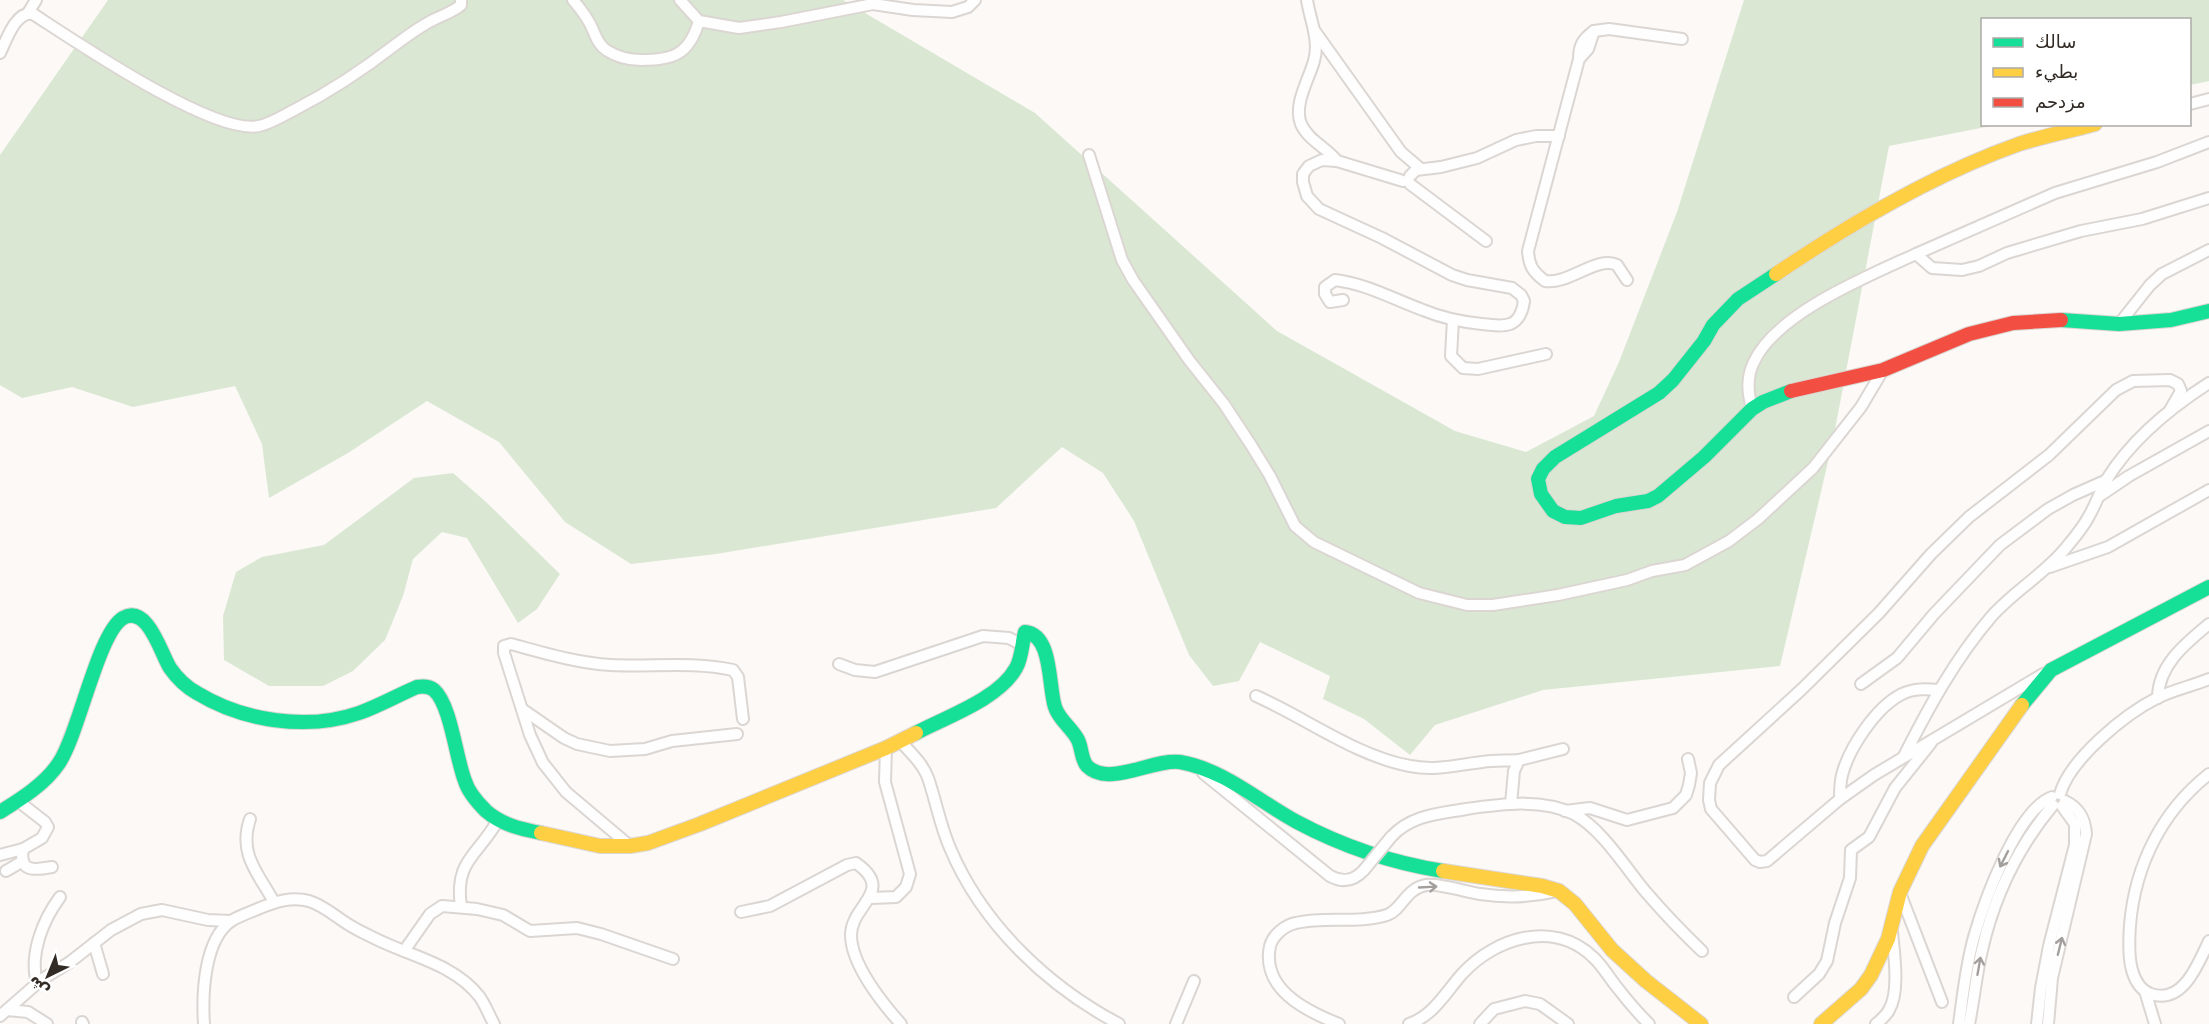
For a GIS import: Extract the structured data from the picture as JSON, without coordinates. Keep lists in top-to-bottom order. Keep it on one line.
{"legend":["سالك","بطيء","مزدحم"],"north":"bottom left"}
